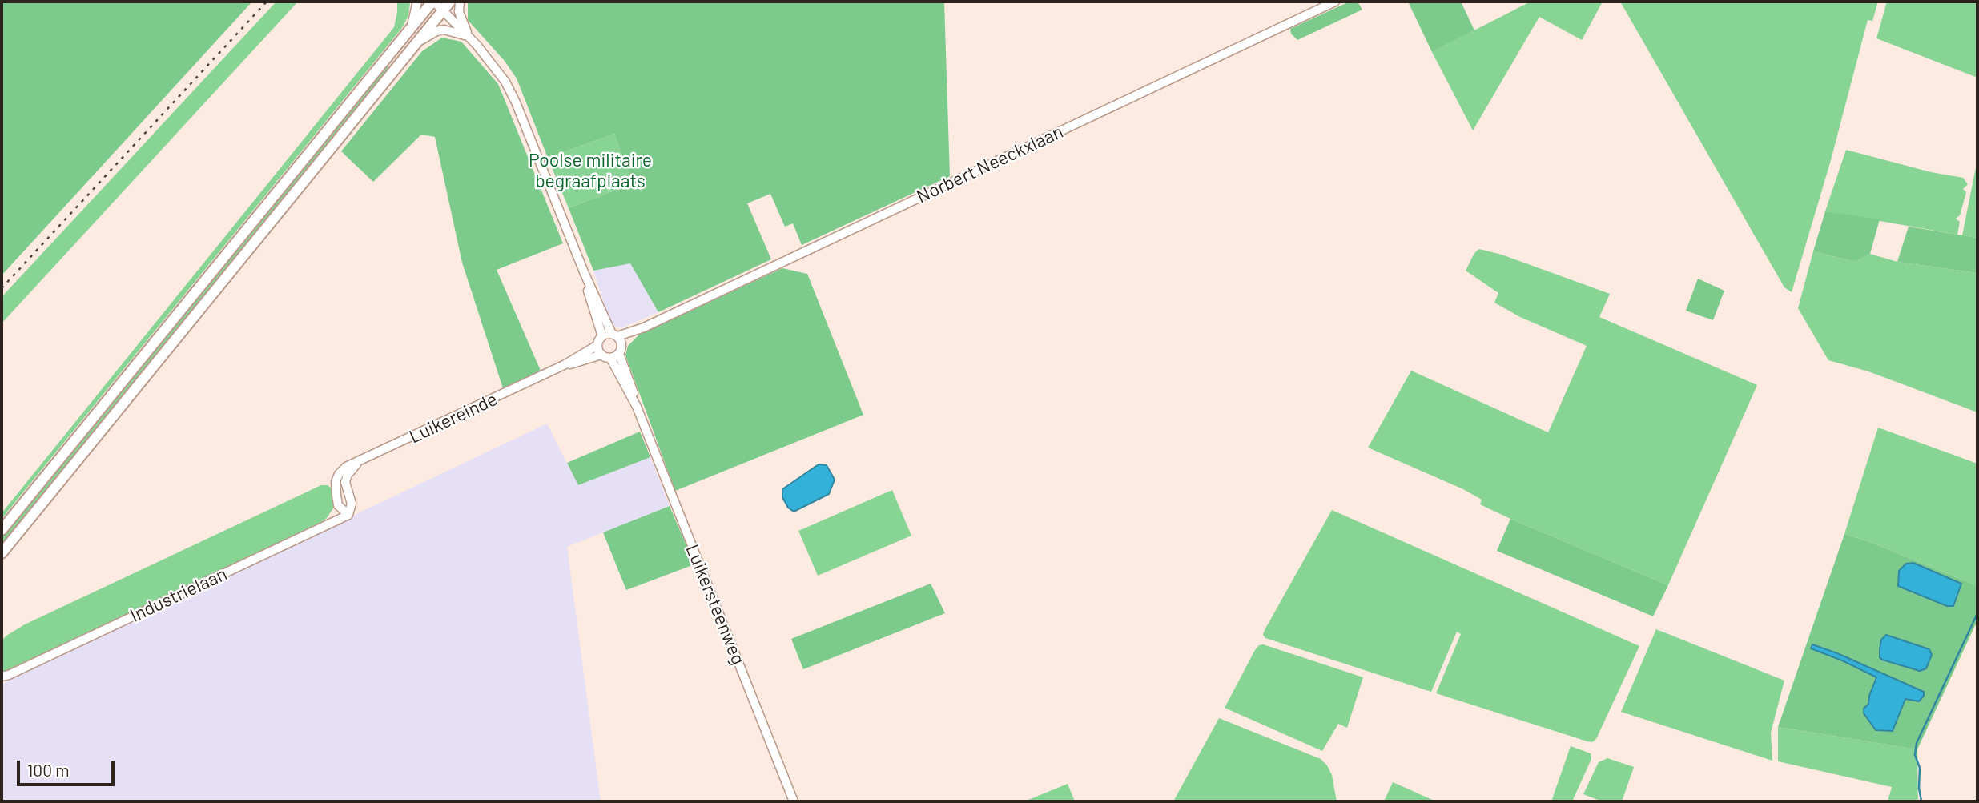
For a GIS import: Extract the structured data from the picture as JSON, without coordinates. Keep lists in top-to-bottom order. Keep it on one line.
{"streets":{"main road":["Norbert Neeckxlaan","Luikereinde","Industrielaan","Luikersteenweg"]},"crossings":[["Norbert Neeckxlaan","Luikersteenweg"],["Luikereinde","Industrielaan"]],"parks":["Poolse militaire begraafplaats"],"scale_bar":"100 m"}
